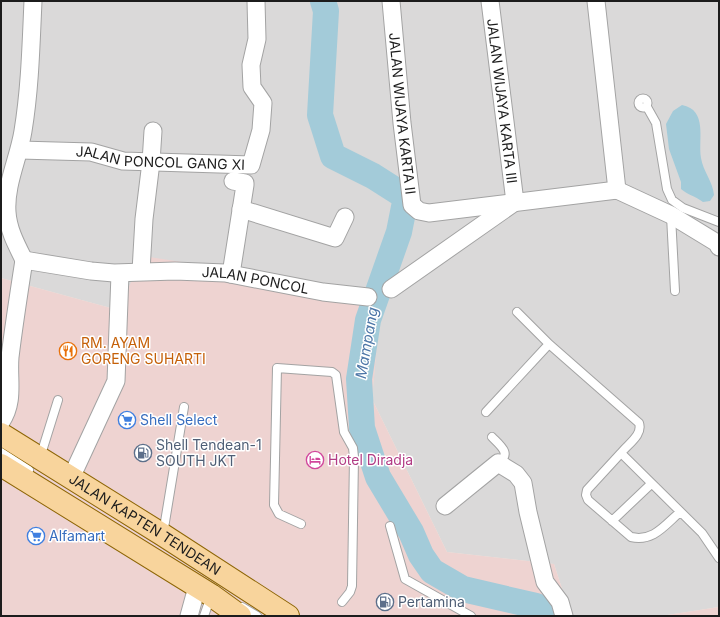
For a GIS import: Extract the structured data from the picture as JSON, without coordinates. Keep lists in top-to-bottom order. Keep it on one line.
{"streets":{"main road":["JALAN KAPTEN TENDEAN"],"street":["JALAN WIJAYA KARTA III","JALAN WIJAYA KARTA II","JALAN PONCOL GANG XI","JALAN PONCOL"]},"crossings":[["JALAN WIJAYA KARTA III","JALAN WIJAYA KARTA II"]],"water":["Mampang"],"places":{"restaurant":["RM. AYAM GORENG SUHARTI"],"supermarket":["Shell Select","Alfamart"],"fuel station":["Shell Tendean-1 SOUTH JKT","Pertamina"],"hotel":["Hotel Diradja"]}}
